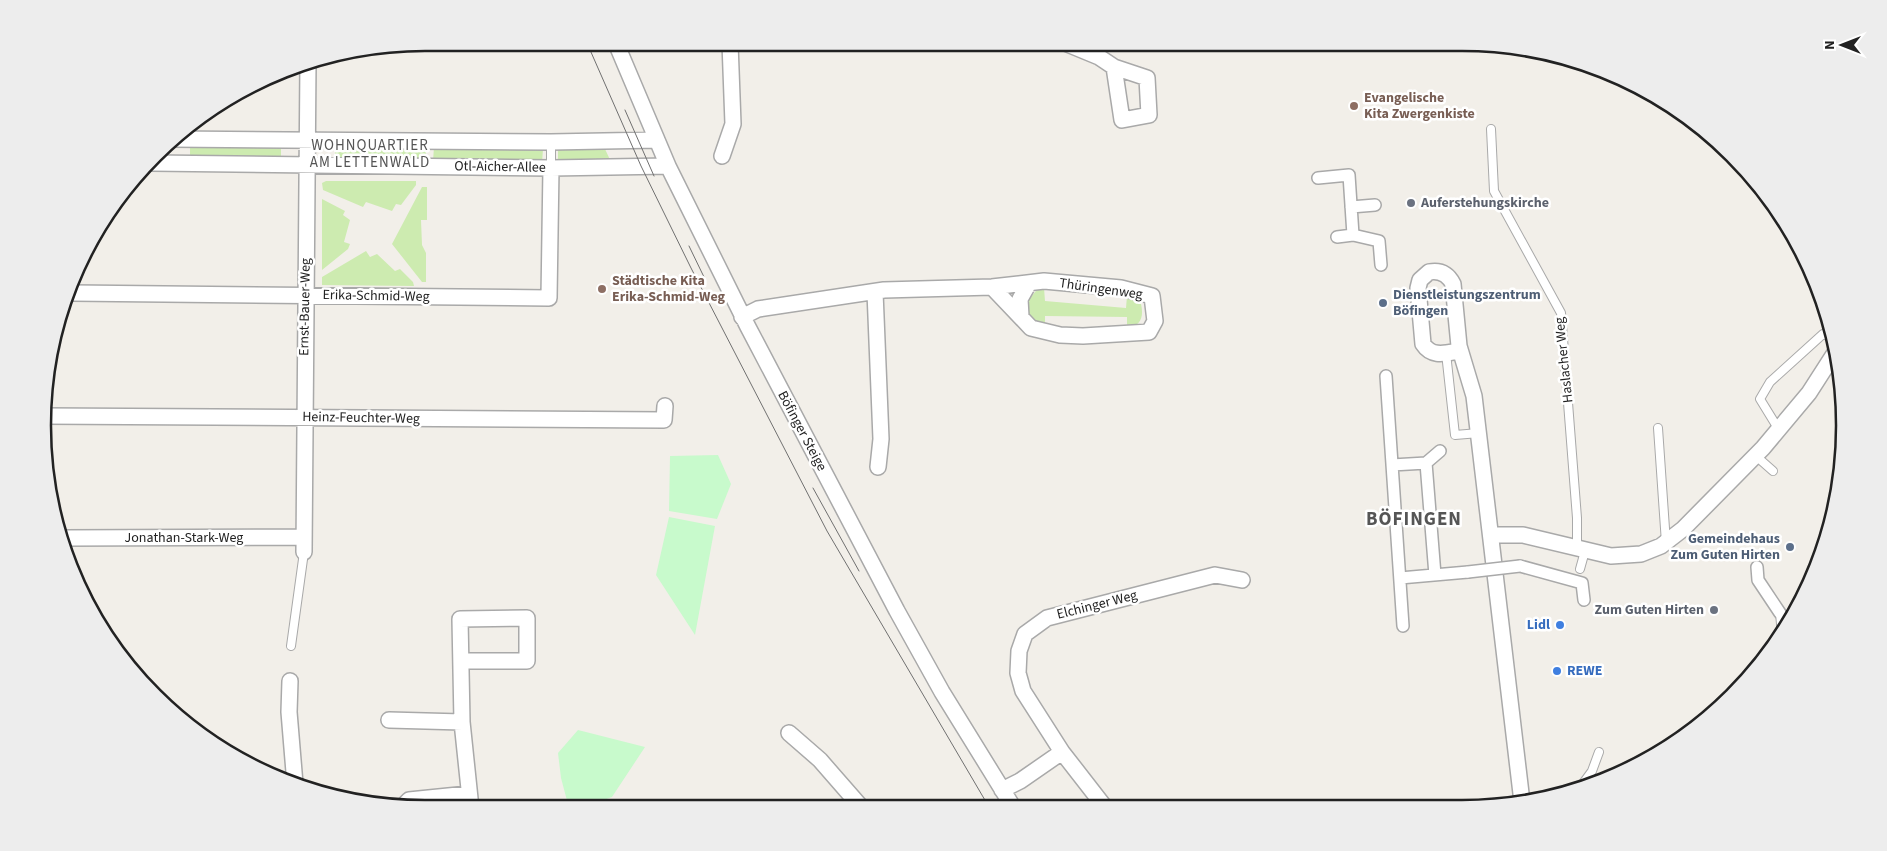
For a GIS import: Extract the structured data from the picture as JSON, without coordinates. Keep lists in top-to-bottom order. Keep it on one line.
{"streets":{"street":["Otl-Aicher-Allee","Thüringenweg","Erika-Schmid-Weg","Ernst-Bauer-Weg","Heinz-Feuchter-Weg","Böfinger Steige","Jonathan-Stark-Weg","Elchinger Weg"],"lane":["Haslacher Weg"]},"crossings":[["Otl-Aicher-Allee","Erika-Schmid-Weg"],["Otl-Aicher-Allee","Ernst-Bauer-Weg"],["Otl-Aicher-Allee","Böfinger Steige"],["Thüringenweg","Böfinger Steige"],["Erika-Schmid-Weg","Ernst-Bauer-Weg"],["Ernst-Bauer-Weg","Heinz-Feuchter-Weg"],["Ernst-Bauer-Weg","Jonathan-Stark-Weg"]],"districts":["WOHNQUARTIER AM LETTENWALD","BÖFINGEN"],"places":["Evangelische Kita Zwergenkiste","Auferstehungskirche","Städtische Kita Erika-Schmid-Weg","Dienstleistungszentrum Böfingen","Gemeindehaus Zum Guten Hirten","Zum Guten Hirten","Lidl","REWE"],"north":"left"}
